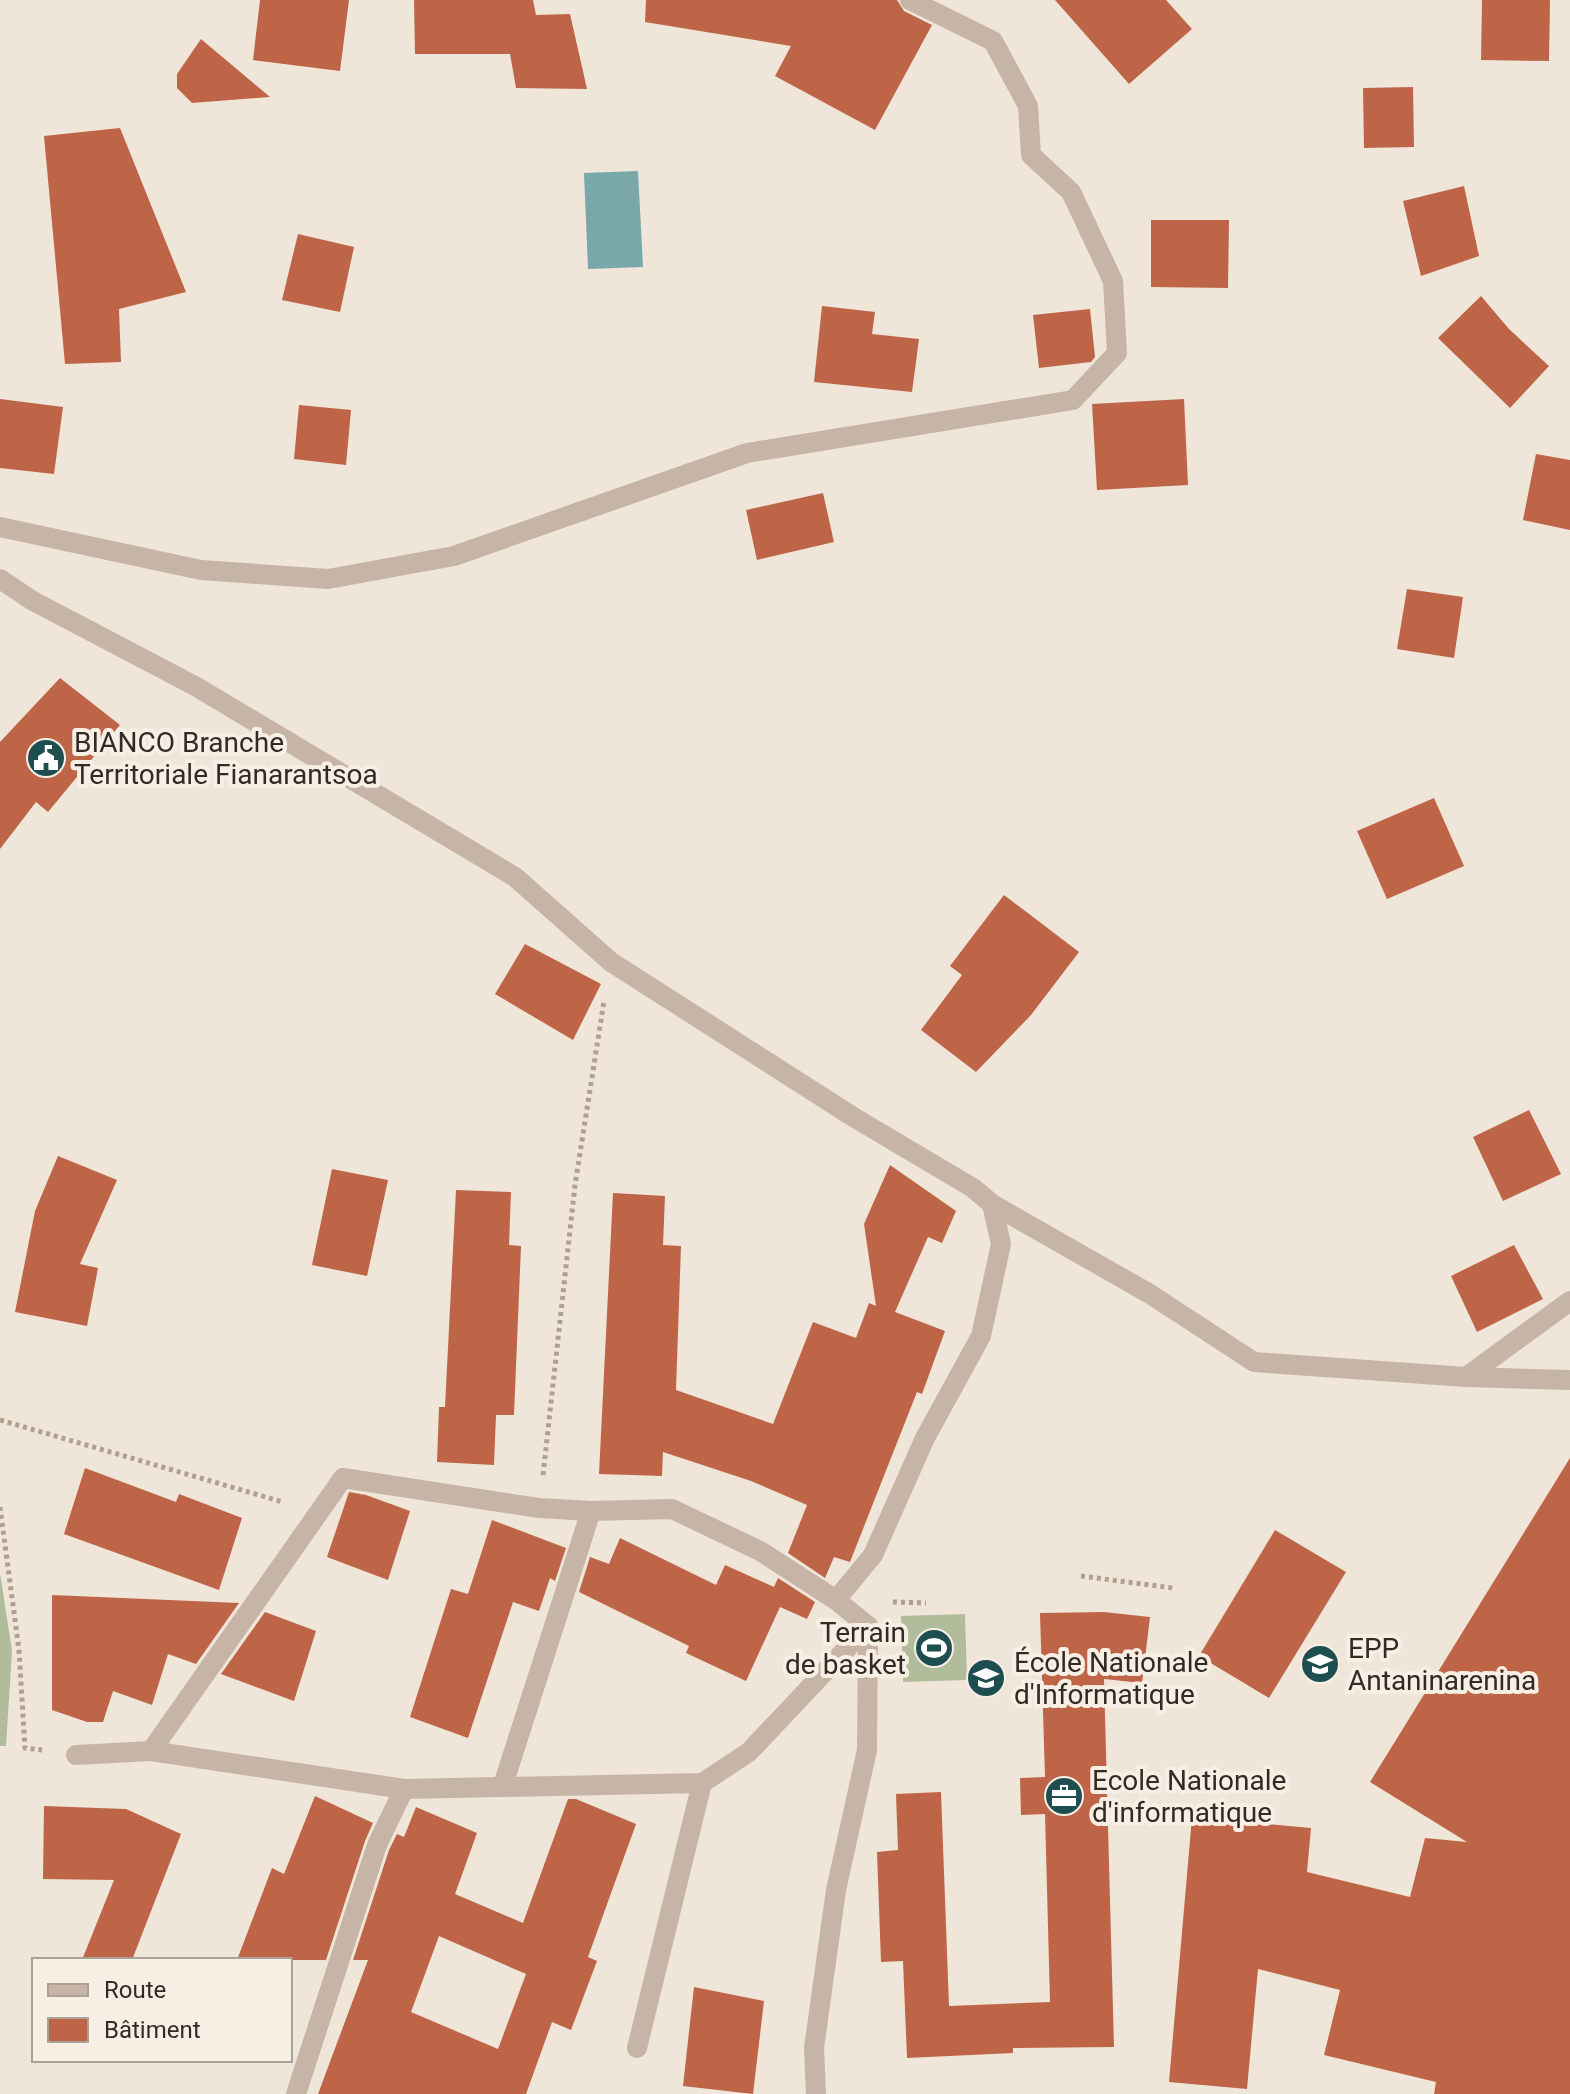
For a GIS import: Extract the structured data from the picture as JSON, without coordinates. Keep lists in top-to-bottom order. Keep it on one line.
{"places":{"public building":["BIANCO Branche Territoriale Fianarantsoa"],"sports":["Terrain de basket"],"school or university":["EPP Antaninarenina","École Nationale d'Informatique"],"office":["Ecole Nationale d'informatique"]},"legend":["Route","Bâtiment"]}
